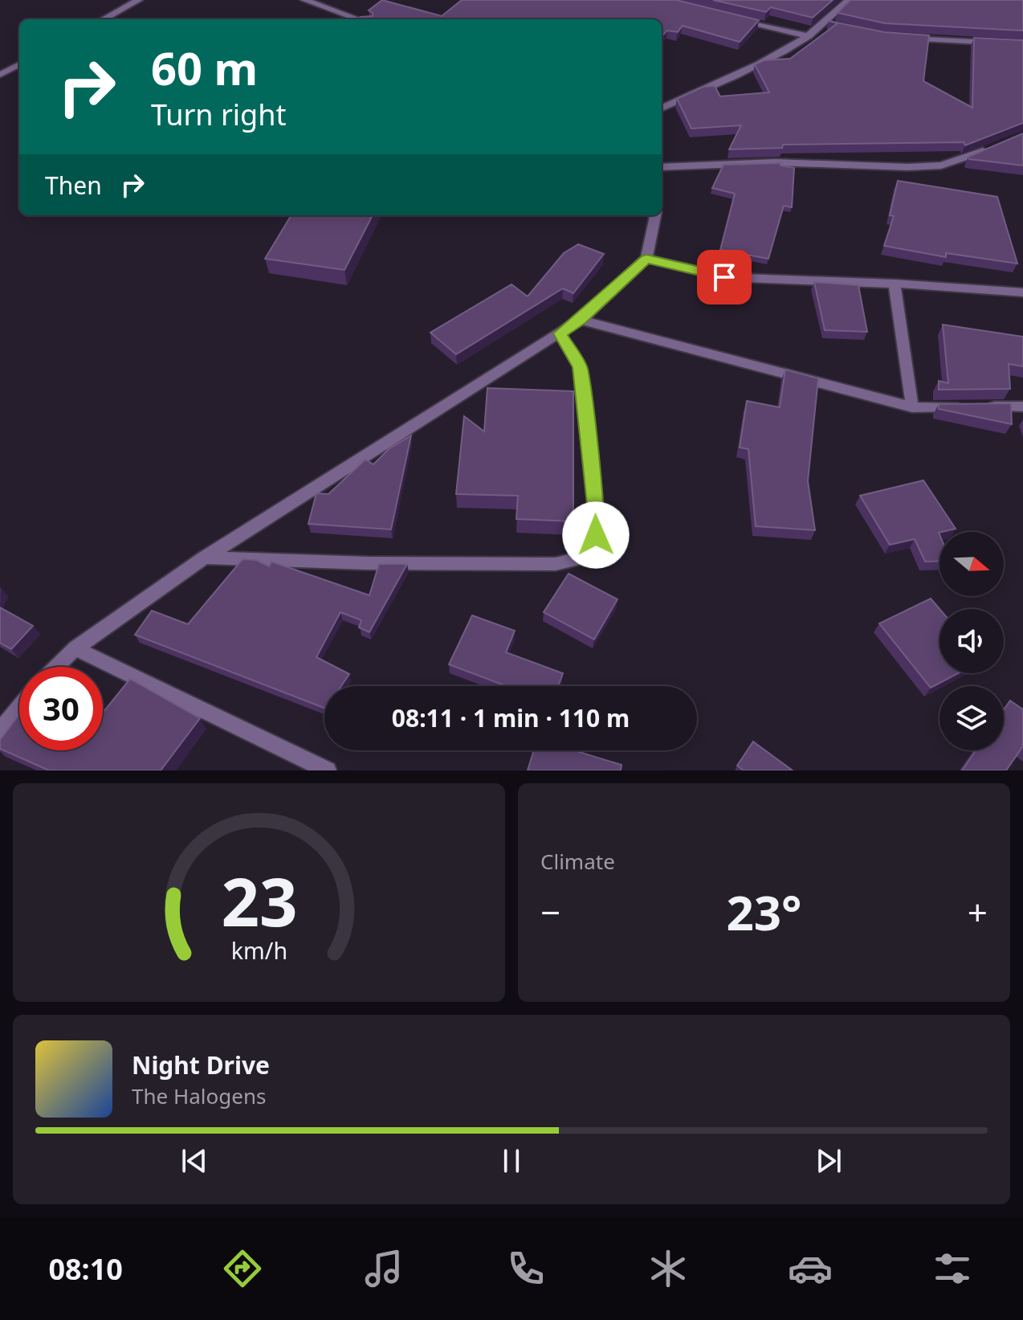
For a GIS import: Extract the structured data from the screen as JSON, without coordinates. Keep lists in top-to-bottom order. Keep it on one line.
{"north":"right","page":{"turn":["60 m","Turn right"],"then":"Then","limit":"30","trip":"08:11 · 1 min · 110 m","tile":"Climate","heat":["−","23°","+"],"song":["Night Drive","The Halogens"],"tabs":"08:10","gauge":["23","km/h"]}}
